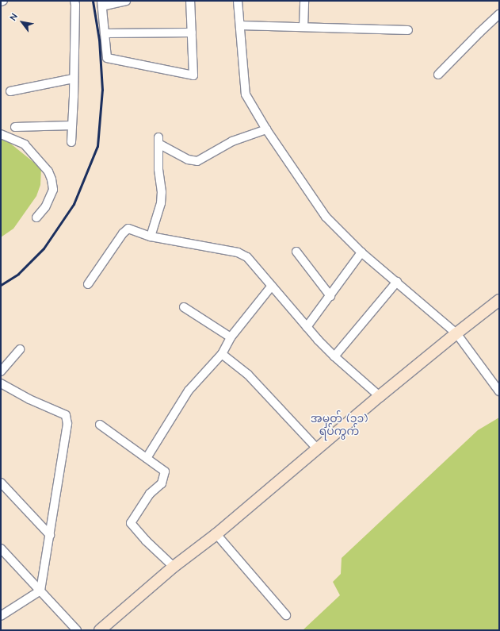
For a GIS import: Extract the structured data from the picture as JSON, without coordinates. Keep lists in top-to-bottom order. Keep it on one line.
{"districts":["အမှတ် (၁၁) ရပ်ကွက်"],"north":"top left"}
